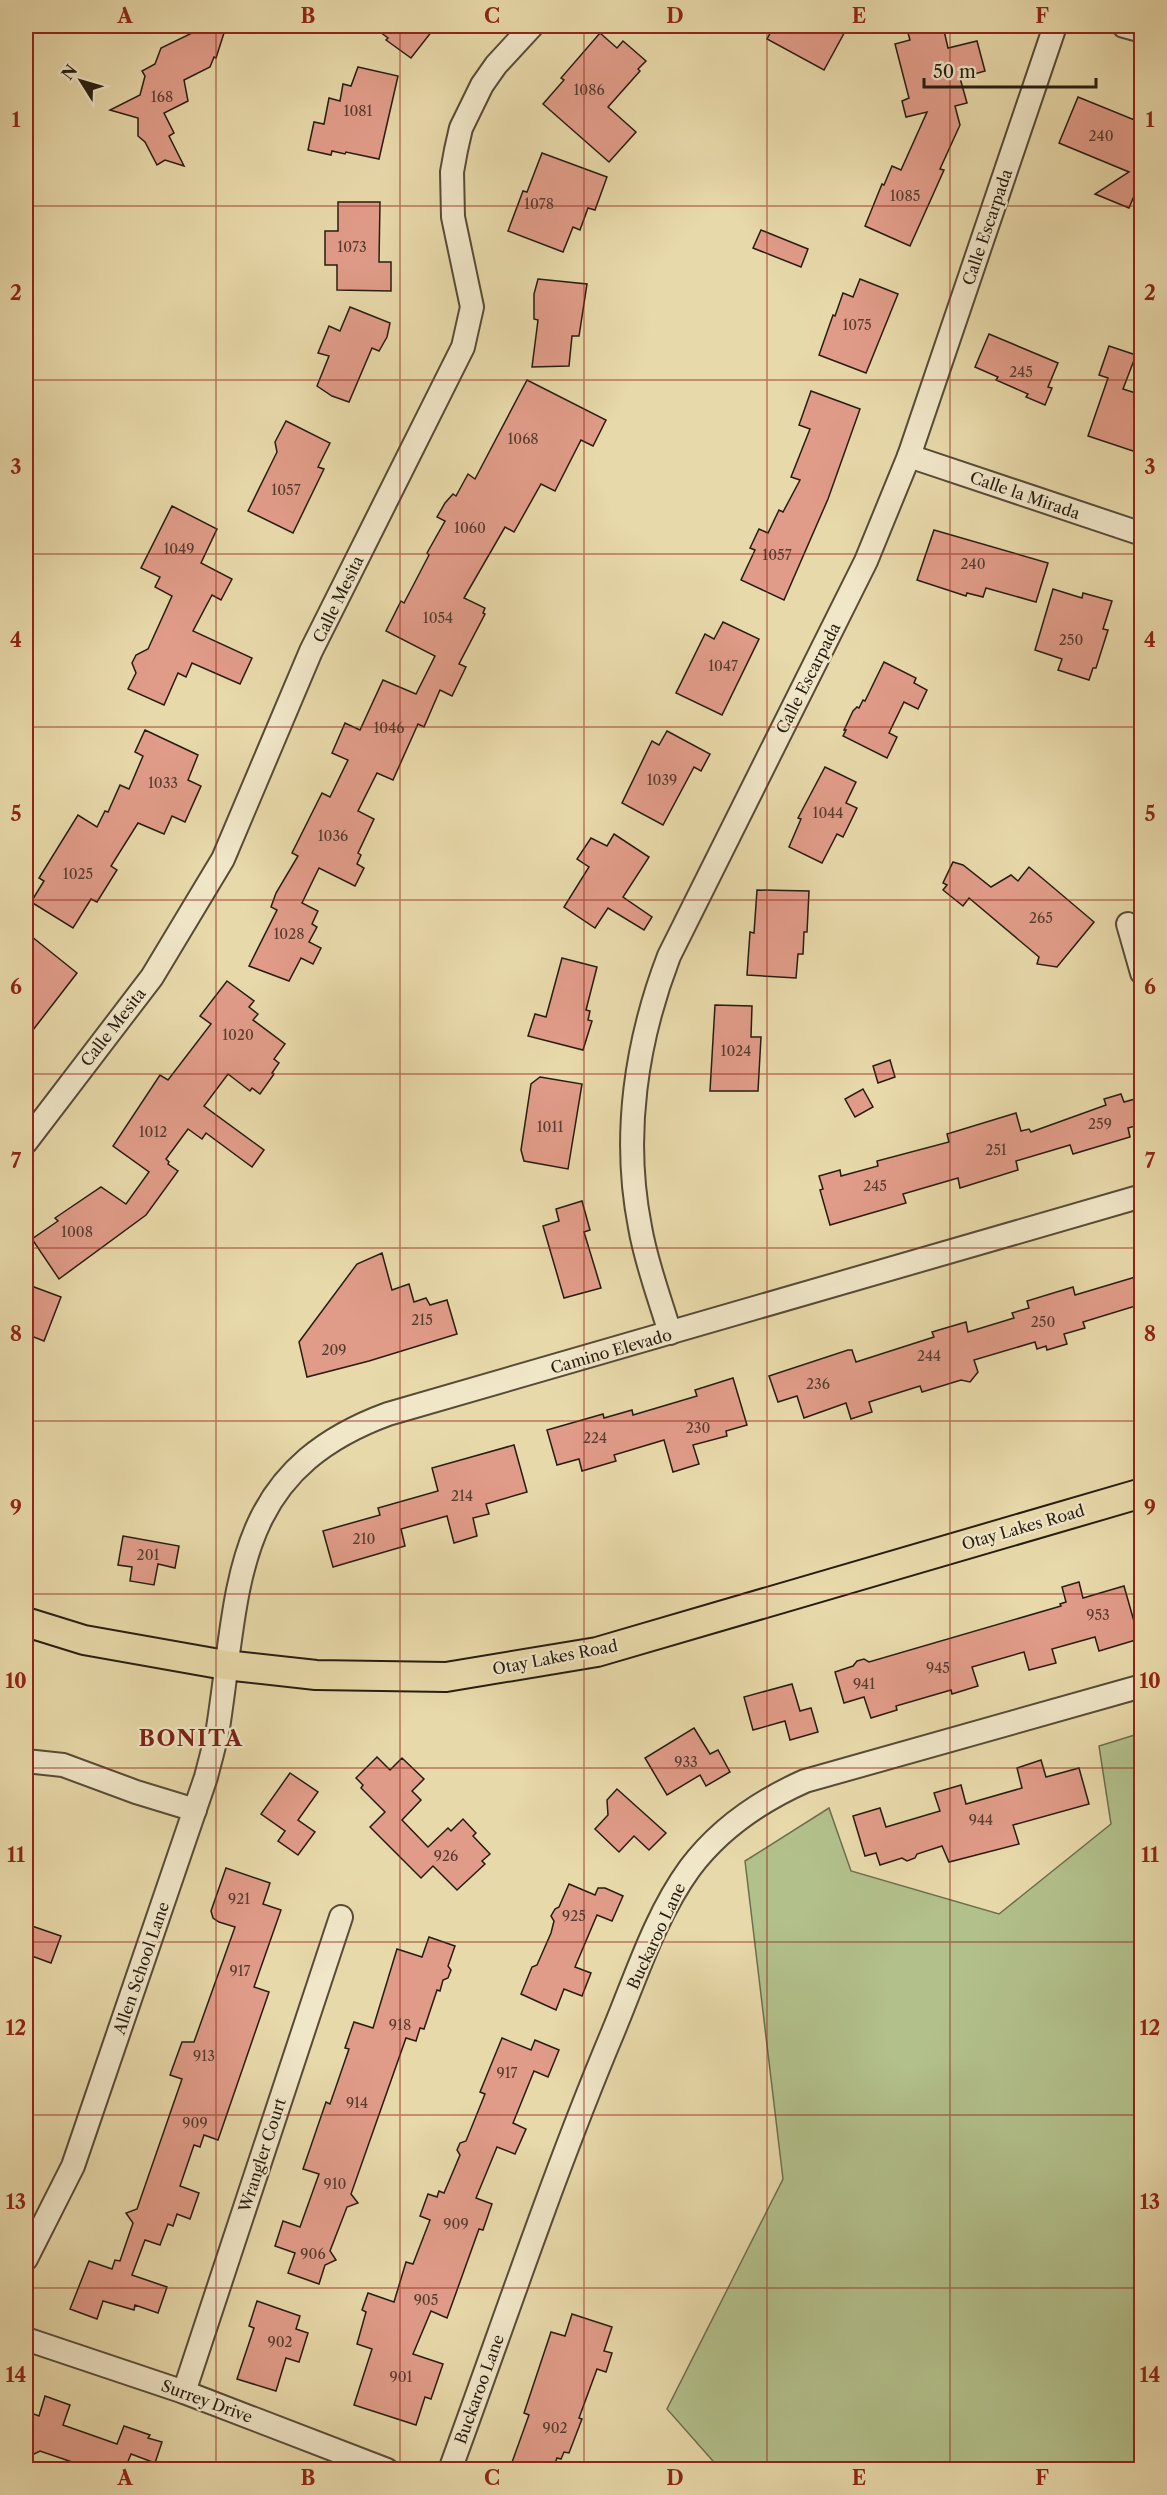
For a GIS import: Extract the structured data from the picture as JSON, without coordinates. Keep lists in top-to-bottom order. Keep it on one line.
{"streets":{"main road":["Otay Lakes Road"],"street":["Calle Escarpada","Calle la Mirada","Calle Mesita","Camino Elevado","Buckaroo Lane","Allen School Lane","Wrangler Court","Surrey Drive"]},"crossings":[["Calle Escarpada","Calle la Mirada"],["Calle Escarpada","Camino Elevado"],["Camino Elevado","Otay Lakes Road"],["Camino Elevado","Allen School Lane"],["Otay Lakes Road","Allen School Lane"],["Wrangler Court","Surrey Drive"]],"districts":["BONITA"],"house_numbers":["1086","168","1081","240","1085","1078","1073","1075","245","1068","1057","1060","1049","1057","240","1054","250","1047","1046","1039","1033","1044","1036","1025","265","1028","1020","1024","259","1011","1012","251","245","1008","215","250","209","244","236","230","224","214","210","201","953","945","941","933","944","926","921","925","917","918","913","917","914","909","910","909","906","905","902","901","902"],"scale_bar":"50 m","north":"top left","grid":{"columns":["A","B","C","D","E","F"],"rows":["1","2","3","4","5","6","7","8","9","10","11","12","13","14"]}}
